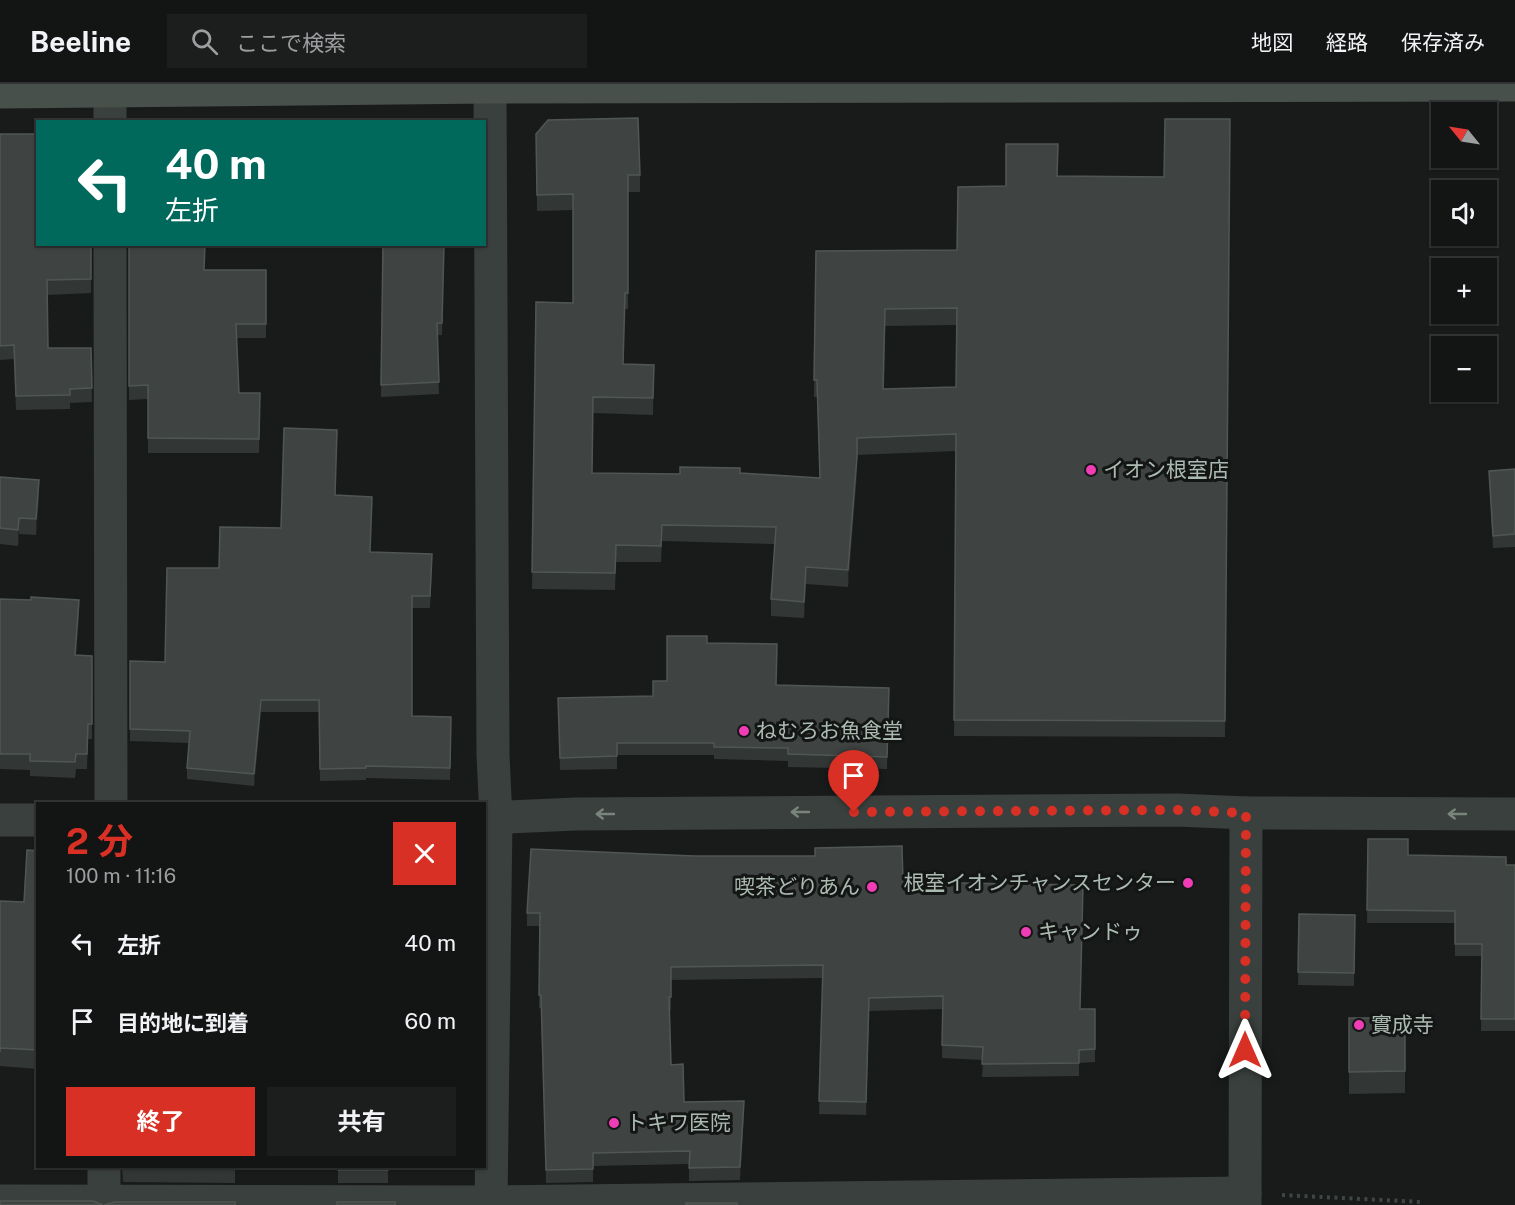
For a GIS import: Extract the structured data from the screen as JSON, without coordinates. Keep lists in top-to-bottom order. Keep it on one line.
{"places":["イオン根室店","ねむろお魚食堂","根室イオンチャンスセンター","喫茶どりあん","キャンドゥ","實成寺","トキワ医院"],"north":"top left","page":{"header":"Beeline","search":"ここで検索","nav":["地図","経路","保存済み"],"map_buttons":["+","−"],"turn":["40 m","左折"],"heading":["2 分","100 m · 11:16"],"list":[{"name":"左折","value":"40 m"},{"name":"目的地に到着","value":"60 m"}],"buttons":["終了","共有"]}}
